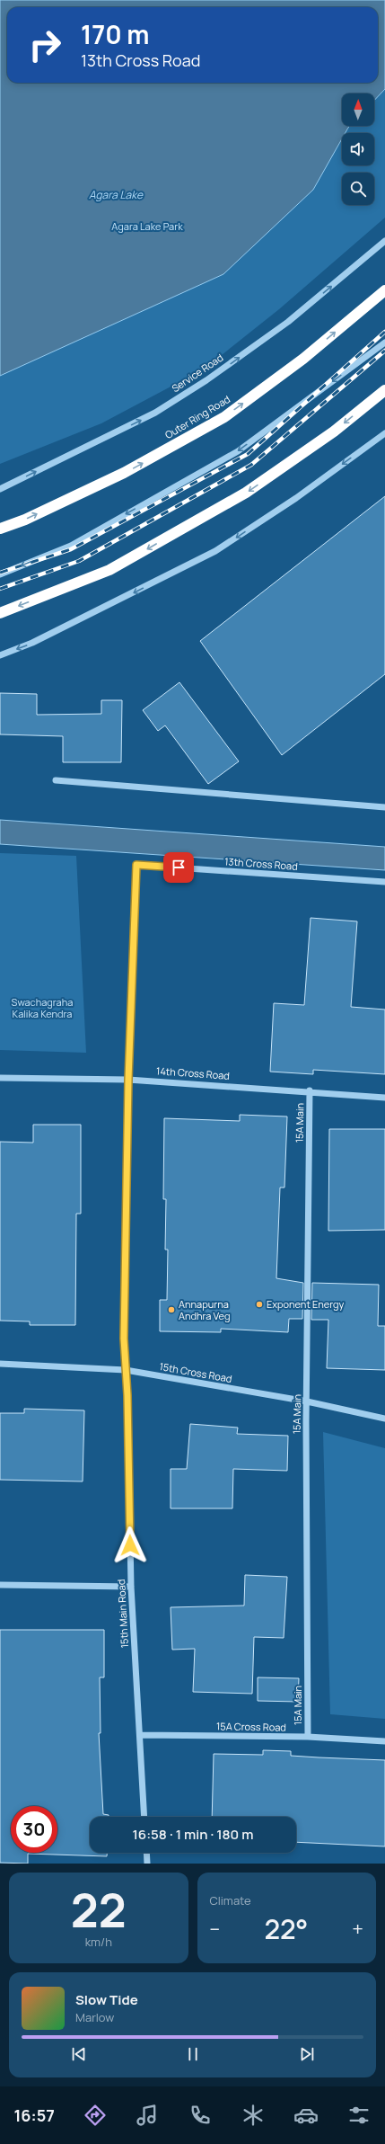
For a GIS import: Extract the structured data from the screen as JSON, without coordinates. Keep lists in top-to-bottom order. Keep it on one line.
{"streets":{"highway":["Outer Ring Road"],"street":["Service Road","13th Cross Road","14th Cross Road","15A Main","15th Cross Road","15th Main Road","15A Cross Road"]},"crossings":[["13th Cross Road","15th Main Road"],["14th Cross Road","15A Main"],["14th Cross Road","15th Main Road"],["15A Main","15th Cross Road"],["15A Main","15A Cross Road"],["15th Cross Road","15th Main Road"],["15th Main Road","15A Cross Road"]],"one_way":["Service Road"],"water":["Agara Lake"],"parks":["Agara Lake Park","Swachagraha Kalika Kendra"],"places":["Exponent Energy","Annapurna Andhra Veg"],"north":"top","page":{"turn":["170 m","13th Cross Road"],"limit":"30","trip":"16:58 · 1 min · 180 m","tile":[["22","km/h"],"Climate"],"heat":["−","22°","+"],"song":["Slow Tide","Marlow"],"tabs":"16:57"}}
